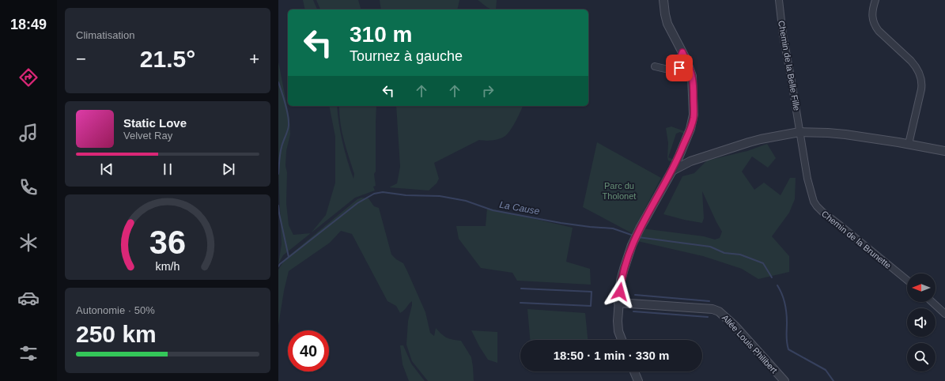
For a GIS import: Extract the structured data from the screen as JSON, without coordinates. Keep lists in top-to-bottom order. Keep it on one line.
{"streets":{"street":["Chemin de la Belle Fille","Chemin de la Brunette","Allée Louis Philibert"]},"crossings":[["Chemin de la Belle Fille","Chemin de la Brunette"]],"water":["La Cause"],"parks":["Parc du Tholonet"],"north":"left","page":{"tabs":"18:49","tile":["Climatisation",["Autonomie · 50%","250 km"]],"turn":["310 m","Tournez à gauche"],"heat":["−","21.5°","+"],"song":["Static Love","Velvet Ray"],"limit":"40","trip":"18:50 · 1 min · 330 m","gauge":["36","km/h"]}}
